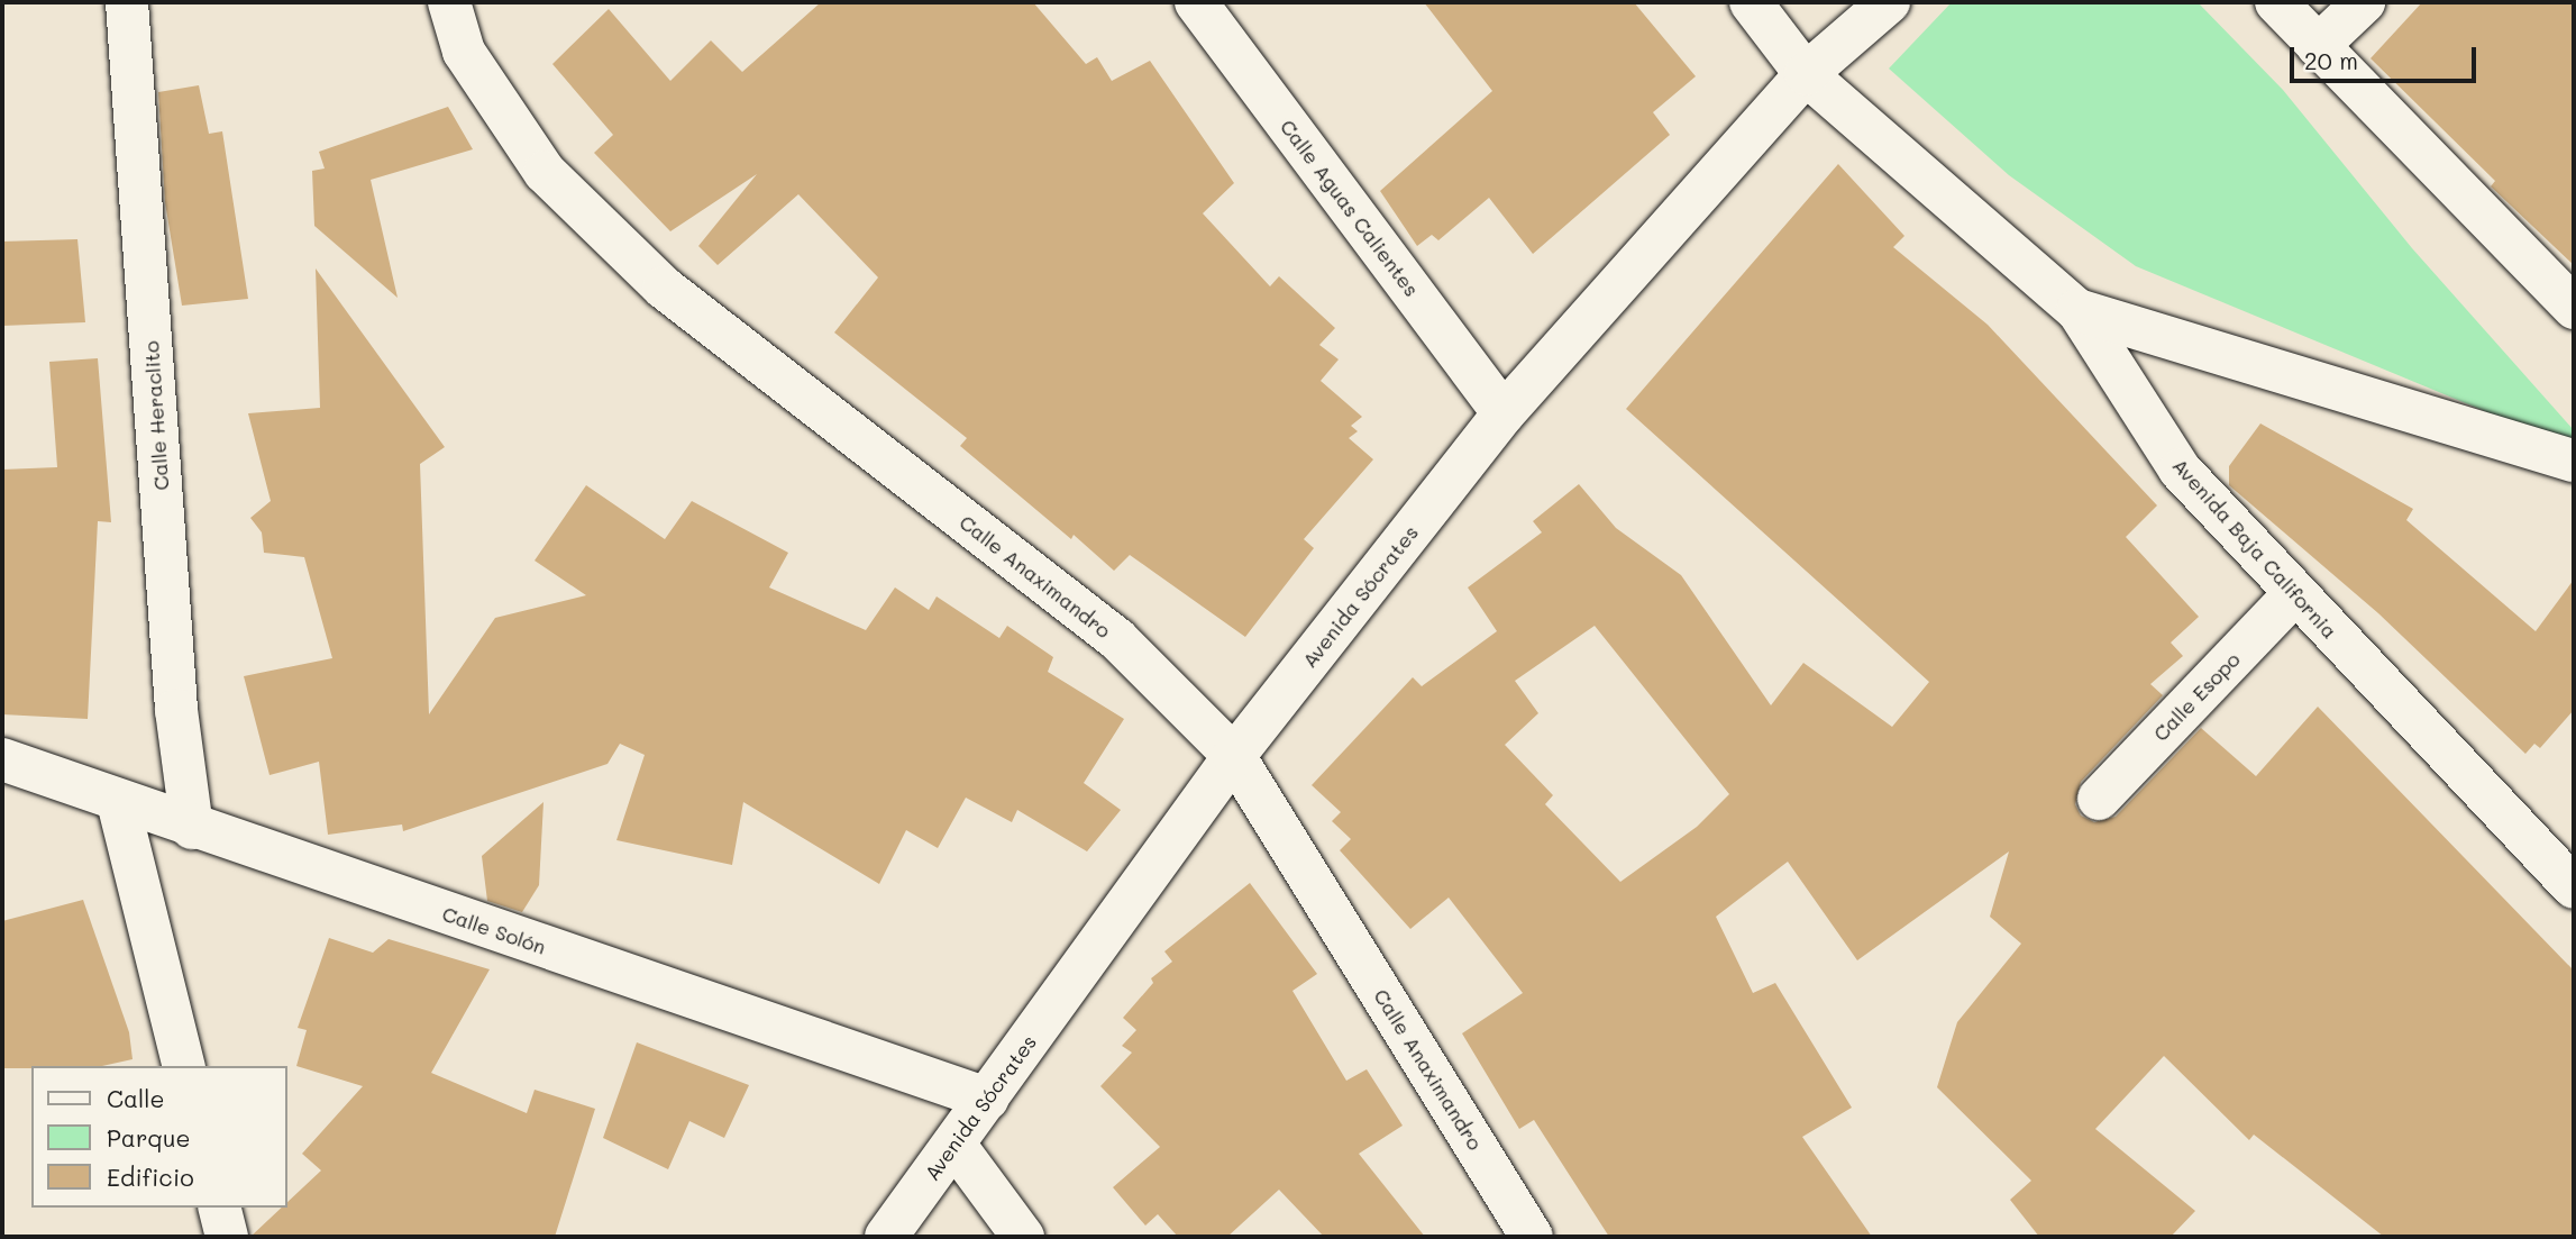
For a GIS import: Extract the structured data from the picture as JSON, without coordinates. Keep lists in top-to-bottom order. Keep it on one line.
{"streets":{"street":["Calle Aguas Calientes","Calle Heraclito","Avenida Baja California","Calle Anaximandro","Avenida Sócrates","Calle Esopo","Calle Solón"]},"crossings":[["Calle Aguas Calientes","Avenida Sócrates"],["Calle Heraclito","Calle Solón"],["Avenida Baja California","Avenida Sócrates"],["Avenida Baja California","Calle Esopo"],["Calle Anaximandro","Avenida Sócrates"],["Avenida Sócrates","Calle Solón"]],"legend":["Calle","Parque","Edificio"],"scale_bar":"20 m"}
